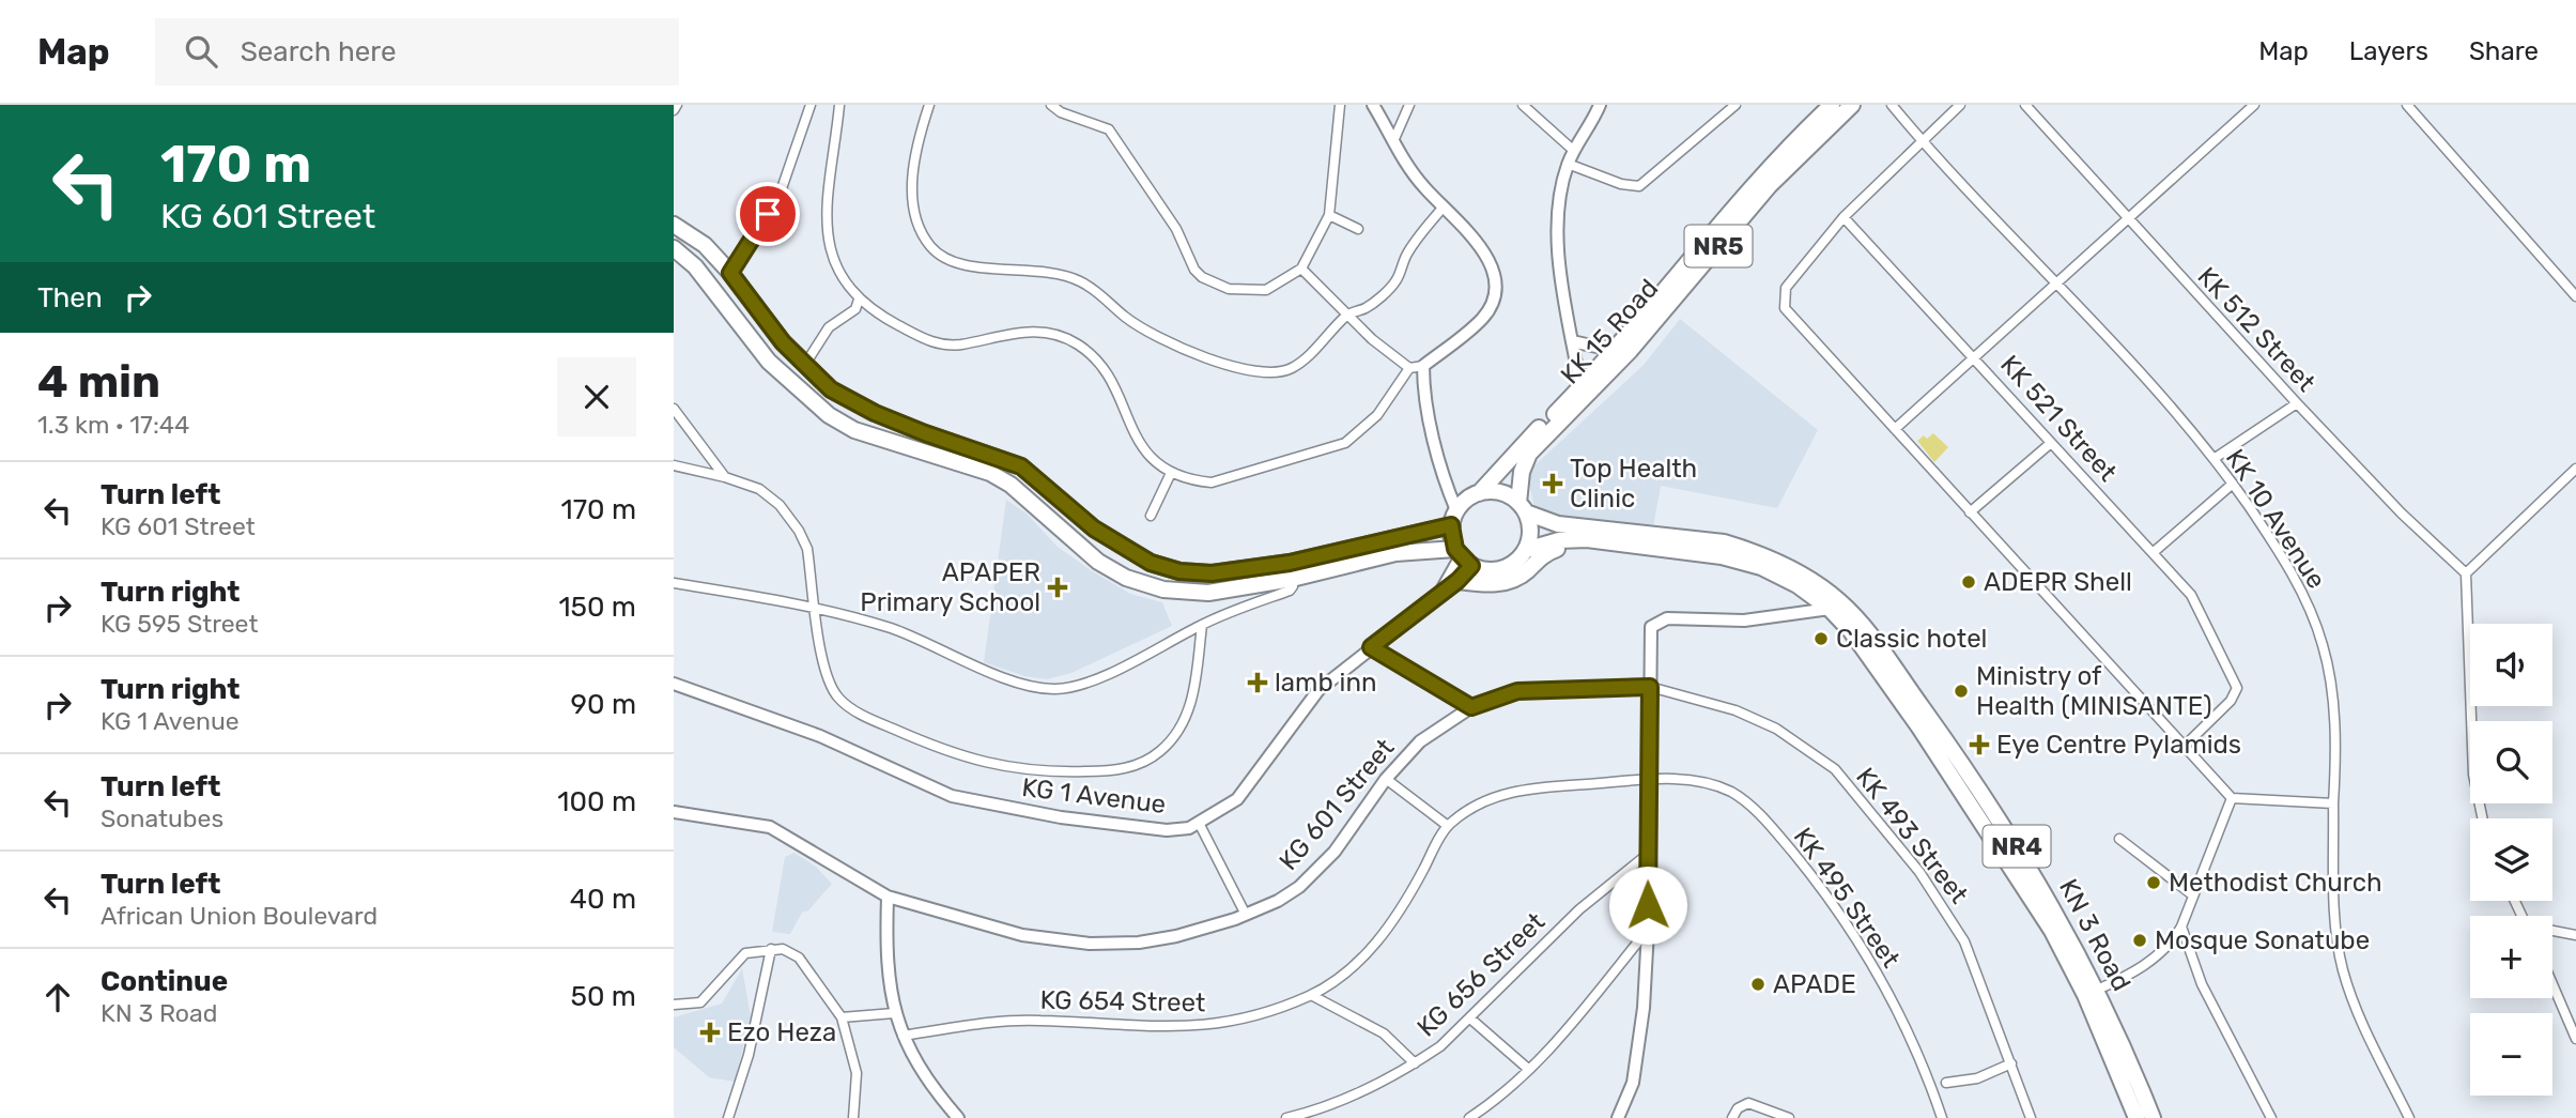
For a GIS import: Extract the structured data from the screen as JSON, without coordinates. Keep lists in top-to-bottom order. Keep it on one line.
{"streets":{"highway":["NR5","KK 15 Road","NR4","KN 3 Road"],"street":["KK 512 Street","KK 521 Street","KK 10 Avenue","KG 1 Avenue","KG 601 Street","KK 493 Street","KK 495 Street","KG 656 Street","KG 654 Street"]},"crossings":[["KK 15 Road","KG 1 Avenue"],["KG 601 Street","KK 493 Street"],["KK 495 Street","KG 654 Street"]],"places":{"health":["Top Health Clinic","APAPER Primary School","lamb inn","Eye Centre Pylamids","Ezo Heza"],"other":["ADEPR Shell","Classic hotel","Ministry of Health (MINISANTE)","Methodist Church","Mosque Sonatube","APADE"]},"page":{"header":"Map","search":"Search here","nav":["Map","Layers","Share"],"turn":["170 m","KG 601 Street"],"then":"Then","heading":["4 min","1.3 km · 17:44"],"list":[{"name":"Turn left","note":"KG 601 Street","value":"170 m"},{"name":"Turn right","note":"KG 595 Street","value":"150 m"},{"name":"Turn right","note":"KG 1 Avenue","value":"90 m"},{"name":"Turn left","note":"Sonatubes","value":"100 m"},{"name":"Turn left","note":"African Union Boulevard","value":"40 m"},{"name":"Continue","note":"KN 3 Road","value":"50 m"}],"map_buttons":["+","−"]}}
